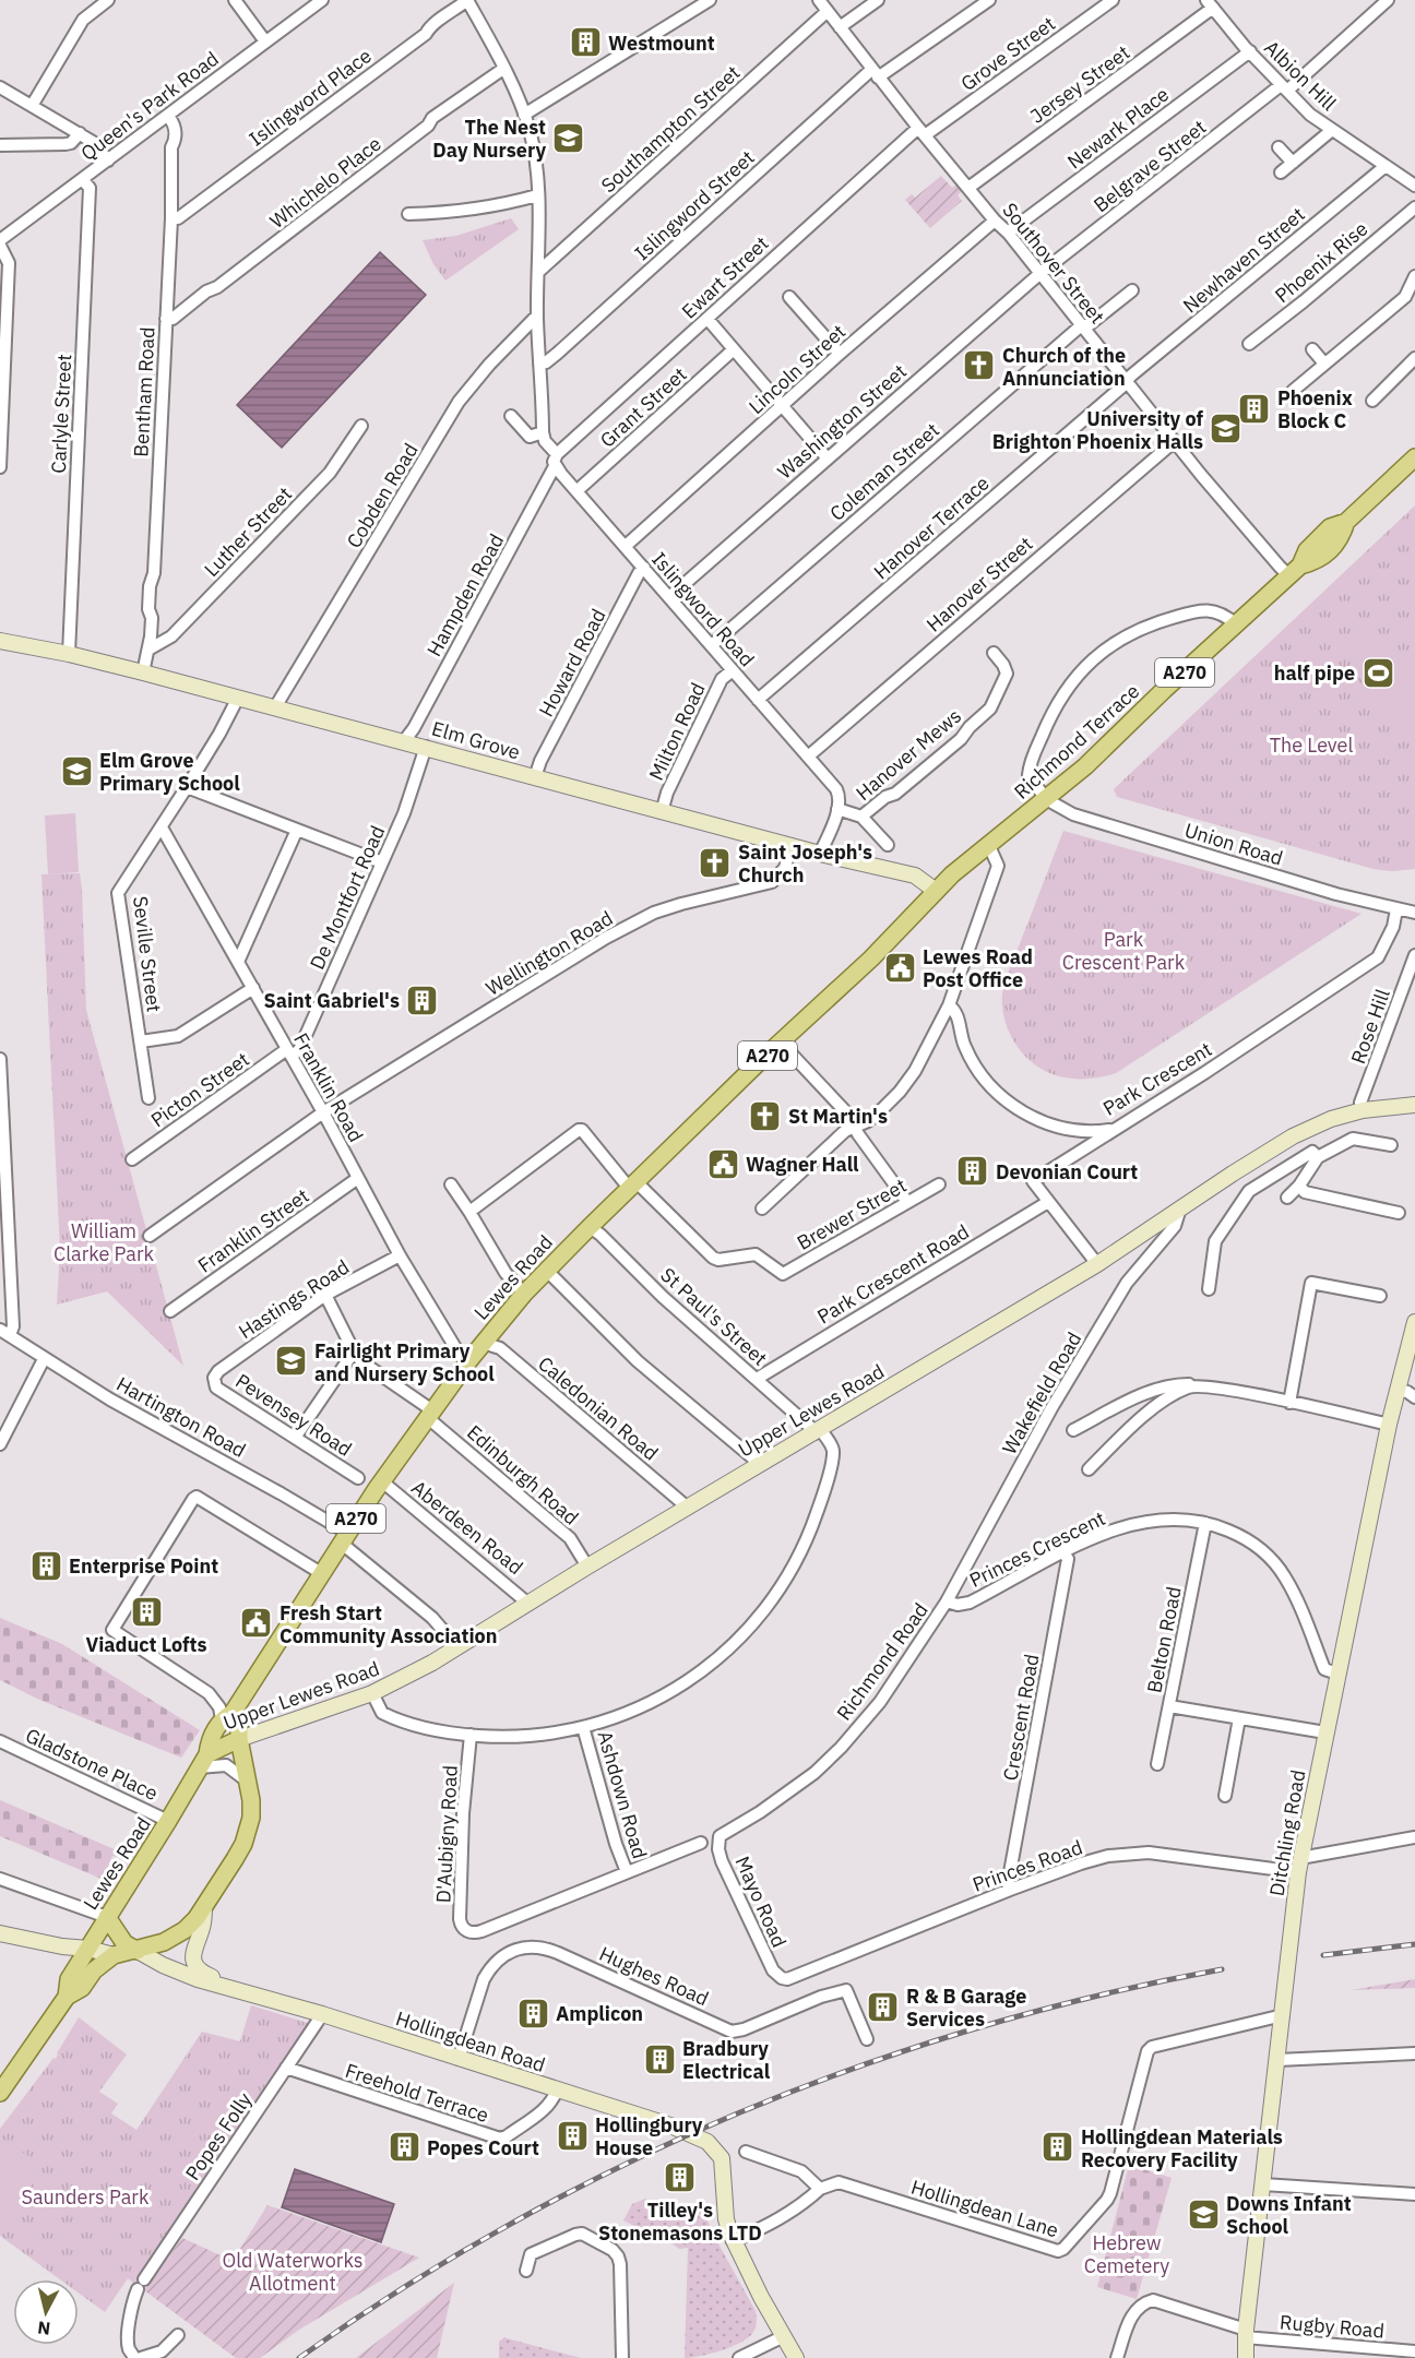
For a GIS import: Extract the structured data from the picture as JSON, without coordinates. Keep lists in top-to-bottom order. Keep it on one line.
{"streets":{"main road":["A270","Richmond Terrace","Lewes Road","Upper Lewes Road"],"street":["Grove Street","Albion Hill","Jersey Street","Islingword Place","Queen's Park Road","Newark Place","Southampton Street","Belgrave Street","Whichelo Place","Islingword Street","Newhaven Street","Phoenix Rise","Southover Street","Ewart Street","Lincoln Street","Bentham Road","Grant Street","Carlyle Street","Washington Street","Coleman Street","Cobden Road","Hanover Terrace","Luther Street","Hanover Street","Hampden Road","Islingword Road","Howard Road","Milton Road","Elm Grove","Hanover Mews","Union Road","De Montfort Road","Wellington Road","Seville Street","Rose Hill","Park Crescent","Franklin Road","Picton Street","Brewer Street","Franklin Street","Park Crescent Road","Hastings Road","St Paul's Street","Wakefield Road","Caledonian Road","Pevensey Road","Hartington Road","Edinburgh Road","Aberdeen Road","Princes Crescent","Belton Road","Richmond Road","Crescent Road","Gladstone Place","Ashdown Road","Ditchling Road","D'Aubigny Road","Princes Road","Mayo Road","Hughes Road","Hollingdean Road","Freehold Terrace","Popes Folly","Hollingdean Lane","Rugby Road"]},"crossings":[["Grove Street","Southover Street"],["Grove Street","Ewart Street"],["Albion Hill","Jersey Street"],["Albion Hill","Newark Place"],["Albion Hill","Belgrave Street"],["Albion Hill","Newhaven Street"],["Jersey Street","Southover Street"],["Islingword Place","Bentham Road"],["Queen's Park Road","Bentham Road"],["Queen's Park Road","Carlyle Street"],["Newark Place","Southover Street"],["Southampton Street","Southover Street"],["Belgrave Street","Southover Street"],["Belgrave Street","Washington Street"],["Whichelo Place","Bentham Road"],["Islingword Street","Southover Street"],["Newhaven Street","Southover Street"],["Newhaven Street","Hanover Terrace"],["Southover Street","Ewart Street"],["Southover Street","Lincoln Street"],["Southover Street","Washington Street"],["Southover Street","Coleman Street"],["Southover Street","Hanover Terrace"],["Southover Street","Hanover Street"],["Southover Street","Richmond Terrace"],["Ewart Street","Hampden Road"],["Ewart Street","Islingword Road"],["Lincoln Street","Islingword Road"],["Bentham Road","Luther Street"],["Bentham Road","Elm Grove"],["Grant Street","Islingword Road"],["Carlyle Street","Elm Grove"],["Washington Street","Islingword Road"],["Coleman Street","Islingword Road"],["Cobden Road","Elm Grove"],["Hanover Terrace","Islingword Road"],["Hanover Street","Islingword Road"],["Hampden Road","Islingword Road"],["Hampden Road","Elm Grove"],["Islingword Road","Howard Road"],["Islingword Road","Milton Road"],["Howard Road","Elm Grove"],["A270","Elm Grove"],["A270","Richmond Terrace"],["A270","Lewes Road"],["Milton Road","Elm Grove"],["Elm Grove","Richmond Terrace"],["Elm Grove","De Montfort Road"],["Elm Grove","Wellington Road"],["Elm Grove","Seville Street"],["Richmond Terrace","Union Road"],["Union Road","Park Crescent"],["De Montfort Road","Franklin Road"],["De Montfort Road","Picton Street"],["Wellington Road","Franklin Road"],["Seville Street","Franklin Road"],["Rose Hill","Upper Lewes Road"],["Franklin Road","Picton Street"],["Franklin Road","Franklin Street"],["Franklin Road","Lewes Road"],["Franklin Road","Hastings Road"],["Brewer Street","Lewes Road"],["Park Crescent Road","St Paul's Street"],["Lewes Road","St Paul's Street"],["Lewes Road","Caledonian Road"],["Lewes Road","Upper Lewes Road"],["Lewes Road","Hartington Road"],["Lewes Road","Edinburgh Road"],["Lewes Road","Aberdeen Road"],["Lewes Road","Gladstone Place"],["Lewes Road","Hollingdean Road"],["Hastings Road","Pevensey Road"],["St Paul's Street","Upper Lewes Road"],["Wakefield Road","Upper Lewes Road"],["Wakefield Road","Princes Crescent"],["Wakefield Road","Richmond Road"],["Caledonian Road","Upper Lewes Road"],["Upper Lewes Road","Hartington Road"],["Upper Lewes Road","Edinburgh Road"],["Upper Lewes Road","Aberdeen Road"],["Princes Crescent","Belton Road"],["Princes Crescent","Richmond Road"],["Princes Crescent","Crescent Road"],["Princes Crescent","Ditchling Road"],["Richmond Road","Mayo Road"],["Crescent Road","Princes Road"],["Ashdown Road","D'Aubigny Road"],["Ditchling Road","Princes Road"],["Ditchling Road","Hollingdean Lane"],["Ditchling Road","Rugby Road"],["Princes Road","Mayo Road"],["Hughes Road","Hollingdean Road"],["Hollingdean Road","Freehold Terrace"],["Hollingdean Road","Popes Folly"],["Freehold Terrace","Popes Folly"]],"parks":["The Level","Park Crescent Park","William Clarke Park","Saunders Park","Hebrew Cemetery","Old Waterworks Allotment"],"places":{"building":["Westmount","Phoenix Block C","Saint Gabriel's","Devonian Court","Enterprise Point","Viaduct Lofts","R & B Garage Services","Amplicon","Bradbury Electrical","Hollingbury House","Popes Court","Hollingdean Materials Recovery Facility","Tilley's Stonemasons LTD"],"school or university":["The Nest Day Nursery","University of Brighton Phoenix Halls","Elm Grove Primary School","Fairlight Primary and Nursery School","Downs Infant School"],"church":["Church of the Annunciation","Saint Joseph's Church","St Martin's"],"sports":["half pipe"],"public building":["Lewes Road Post Office","Wagner Hall","Fresh Start Community Association"]},"north":"bottom"}
